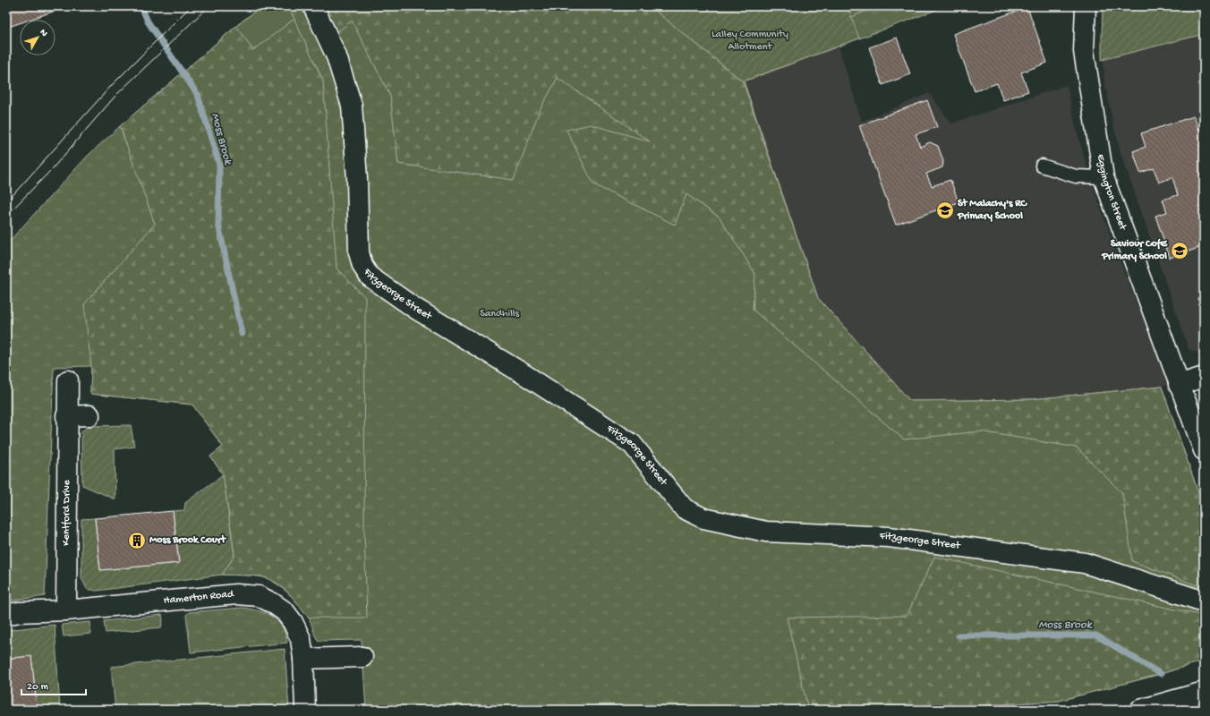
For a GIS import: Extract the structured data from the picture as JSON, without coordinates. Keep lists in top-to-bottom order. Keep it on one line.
{"streets":{"main road":["Eggington Street","Fitzgeorge Street","Kentford Drive","Hamerton Road"]},"crossings":[["Kentford Drive","Hamerton Road"]],"water":["Moss Brook"],"parks":["Lalley Community Allotment","Sandhills"],"places":{"school or university":["St Malachy's RC Primary School","Saviour CofE Primary School"],"building":["Moss Brook Court"]},"scale_bar":"20 m","north":"top right"}
